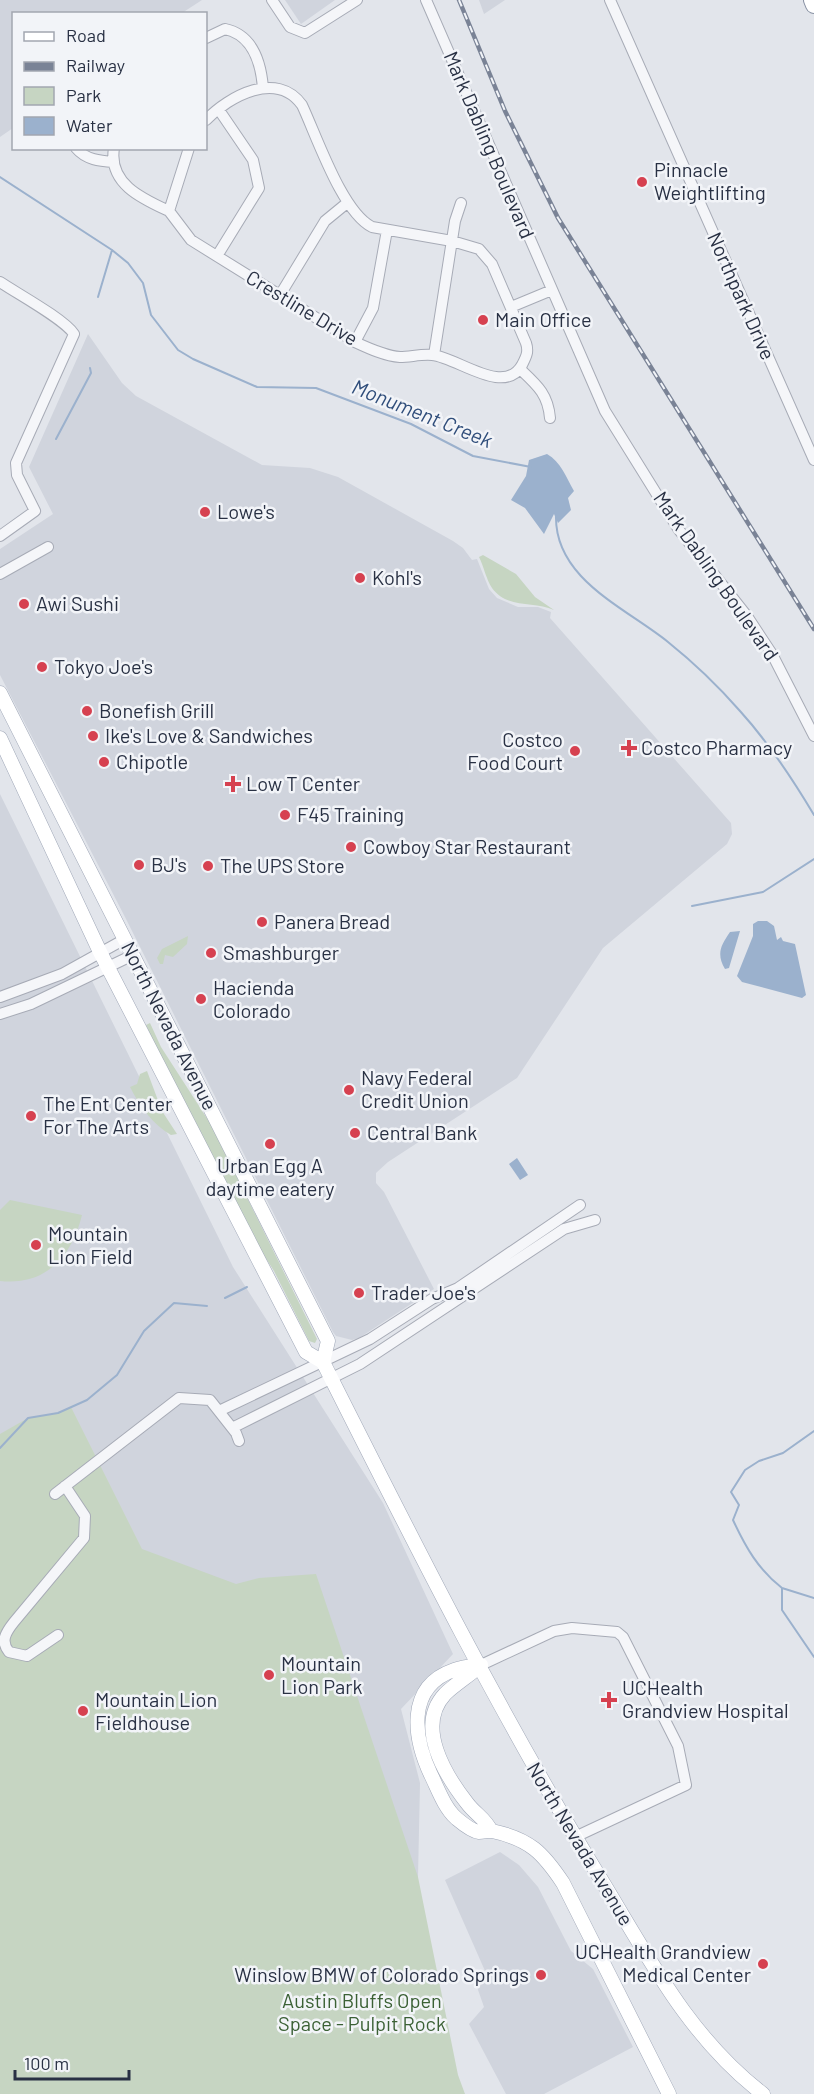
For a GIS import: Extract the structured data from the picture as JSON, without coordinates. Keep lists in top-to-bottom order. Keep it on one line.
{"streets":{"main road":["North Nevada Avenue"],"street":["Mark Dabling Boulevard","Northpark Drive","Crestline Drive"]},"water":["Monument Creek"],"parks":["Austin Bluffs Open Space - Pulpit Rock"],"places":{"other":["Pinnacle Weightlifting","Main Office","Lowe's","Kohl's","Awi Sushi","Tokyo Joe's","Bonefish Grill","Ike's Love & Sandwiches","Costco Food Court","Chipotle","F45 Training","Cowboy Star Restaurant","BJ's","The UPS Store","Panera Bread","Smashburger","Hacienda Colorado","Navy Federal Credit Union","The Ent Center For The Arts","Central Bank","Urban Egg A daytime eatery","Mountain Lion Field","Trader Joe's","Mountain Lion Park","Mountain Lion Fieldhouse","UCHealth Grandview Medical Center","Winslow BMW of Colorado Springs"],"health":["Costco Pharmacy","Low T Center","UCHealth Grandview Hospital"]},"legend":["Road","Railway","Park","Water"],"scale_bar":"100 m"}
